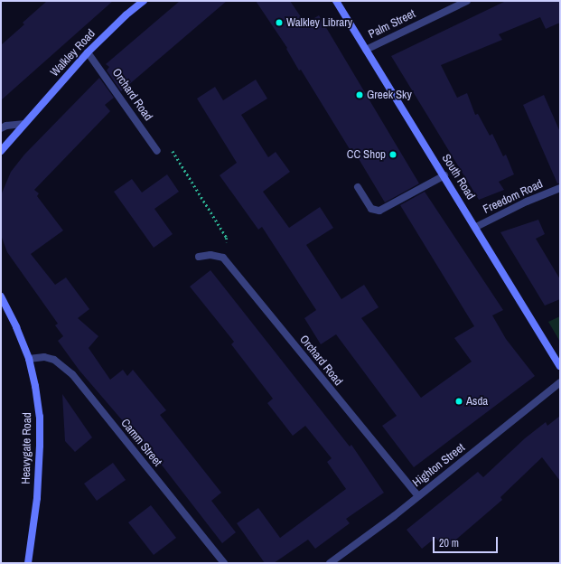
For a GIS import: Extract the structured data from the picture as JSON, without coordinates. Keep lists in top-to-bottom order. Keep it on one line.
{"streets":{"street":["Palm Street","Walkley Road","Orchard Road","South Road","Freedom Road","Camm Street","Heavygate Road","Highton Street"]},"crossings":[["Palm Street","South Road"],["Walkley Road","Orchard Road"],["Orchard Road","Highton Street"],["South Road","Freedom Road"],["Camm Street","Heavygate Road"]],"places":["Walkley Library","Greek Sky","CC Shop","Asda"],"scale_bar":"20 m"}
